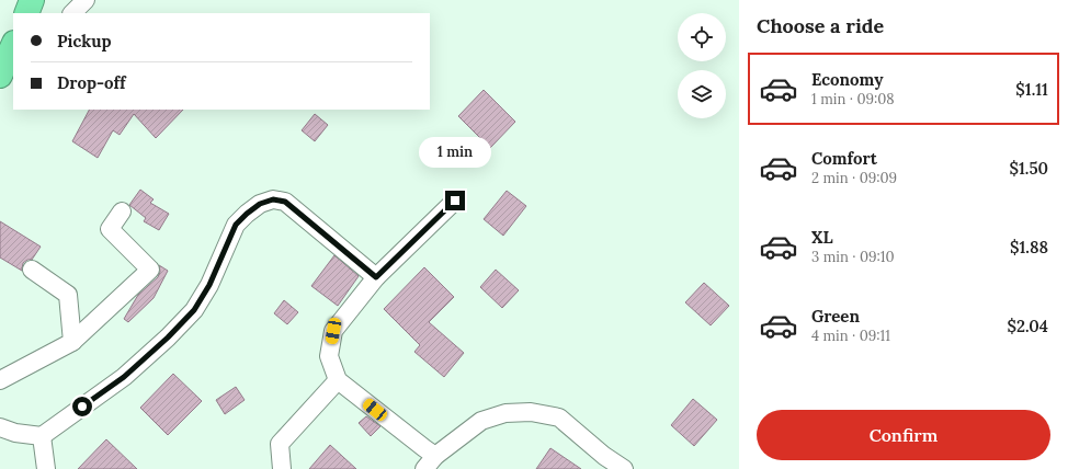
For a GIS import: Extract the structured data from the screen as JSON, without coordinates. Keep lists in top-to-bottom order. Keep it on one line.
{"page":{"heading":"Choose a ride","banner":["Pickup","Drop-off"],"list":[{"name":"Economy","note":"1 min · 09:08","value":"$1.11"},{"name":"Comfort","note":"2 min · 09:09","value":"$1.50"},{"name":"XL","note":"3 min · 09:10","value":"$1.88"},{"name":"Green","note":"4 min · 09:11","value":"$2.04"}],"bubble":"1 min","buttons":"Confirm"}}
